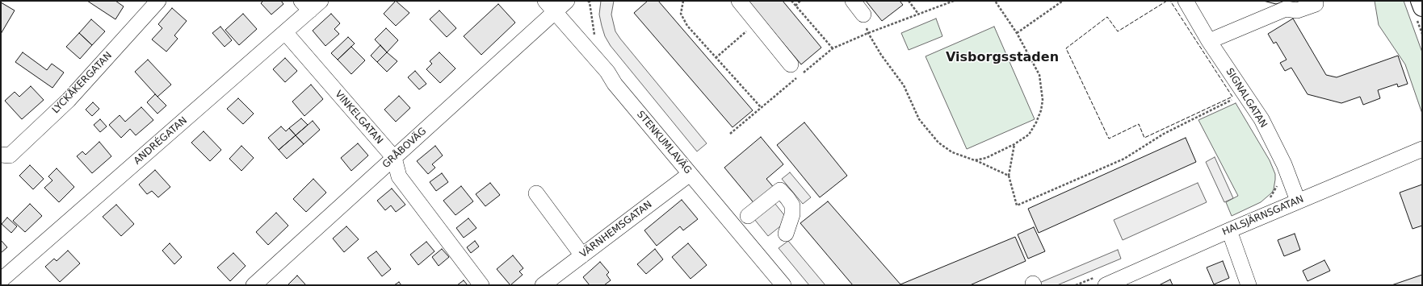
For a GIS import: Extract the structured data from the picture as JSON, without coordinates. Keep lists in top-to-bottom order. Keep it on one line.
{"streets":{"street":["LYCKÅKERGATAN","SIGNALGATAN","VINKELGATAN","ANDRÉGATAN","STENKUMLAVÄG","GRÅBOVÄG","HALSJÄRNSGATAN","VÄRNHEMSGATAN"]},"crossings":[["SIGNALGATAN","HALSJÄRNSGATAN"],["VINKELGATAN","ANDRÉGATAN"],["VINKELGATAN","GRÅBOVÄG"],["STENKUMLAVÄG","GRÅBOVÄG"],["STENKUMLAVÄG","VÄRNHEMSGATAN"]],"districts":["Visborgsstaden"]}
